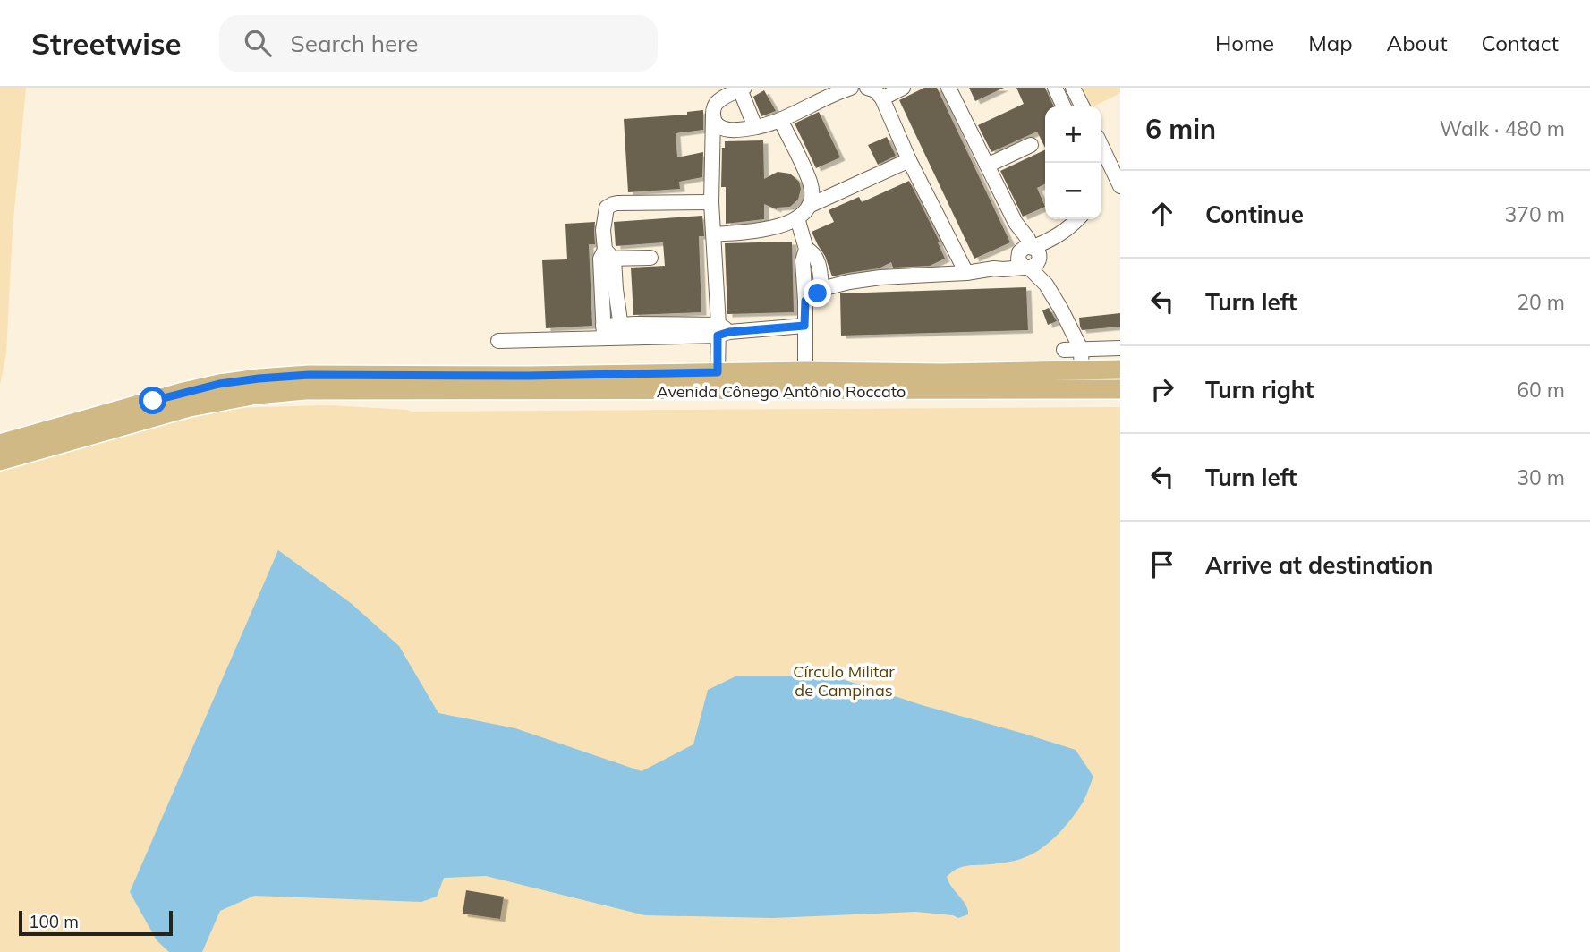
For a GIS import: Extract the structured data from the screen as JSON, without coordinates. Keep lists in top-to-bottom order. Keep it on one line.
{"streets":{"main road":["Avenida Cônego Antônio Roccato"]},"parks":["Círculo Militar de Campinas"],"scale_bar":"100 m","page":{"header":"Streetwise","search":"Search here","nav":["Home","Map","About","Contact"],"heading":["6 min","Walk · 480 m"],"map_buttons":["+","−"],"list":[["Continue","370 m"],["Turn left","20 m"],["Turn right","60 m"],["Turn left","30 m"],"Arrive at destination"],"scale":"100 m"}}
